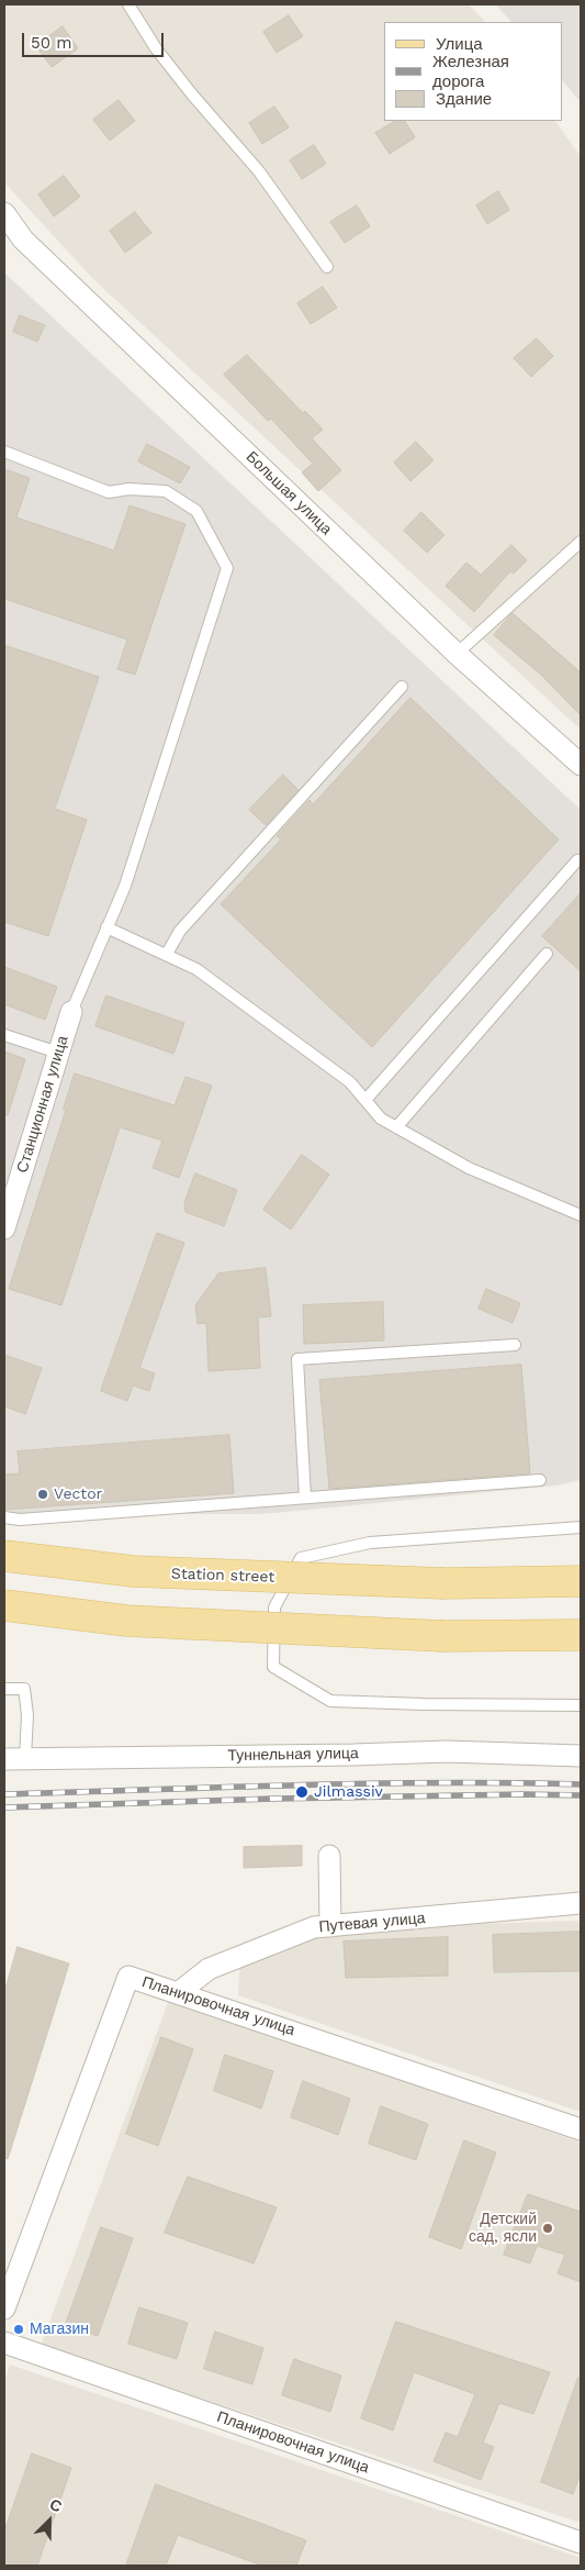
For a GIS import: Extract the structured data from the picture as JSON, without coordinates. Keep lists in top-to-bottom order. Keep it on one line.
{"streets":{"main road":["Station street"],"street":["Большая улица","Станционная улица","Туннельная улица","Путевая улица","Планировочная улица"]},"crossings":[["Путевая улица","Планировочная улица"]],"places":["Vector","Jilmassiv","Детский сад, ясли","Магазин"],"legend":["Улица","Железная дорога","Здание"],"scale_bar":"50 m","north":"top right"}
